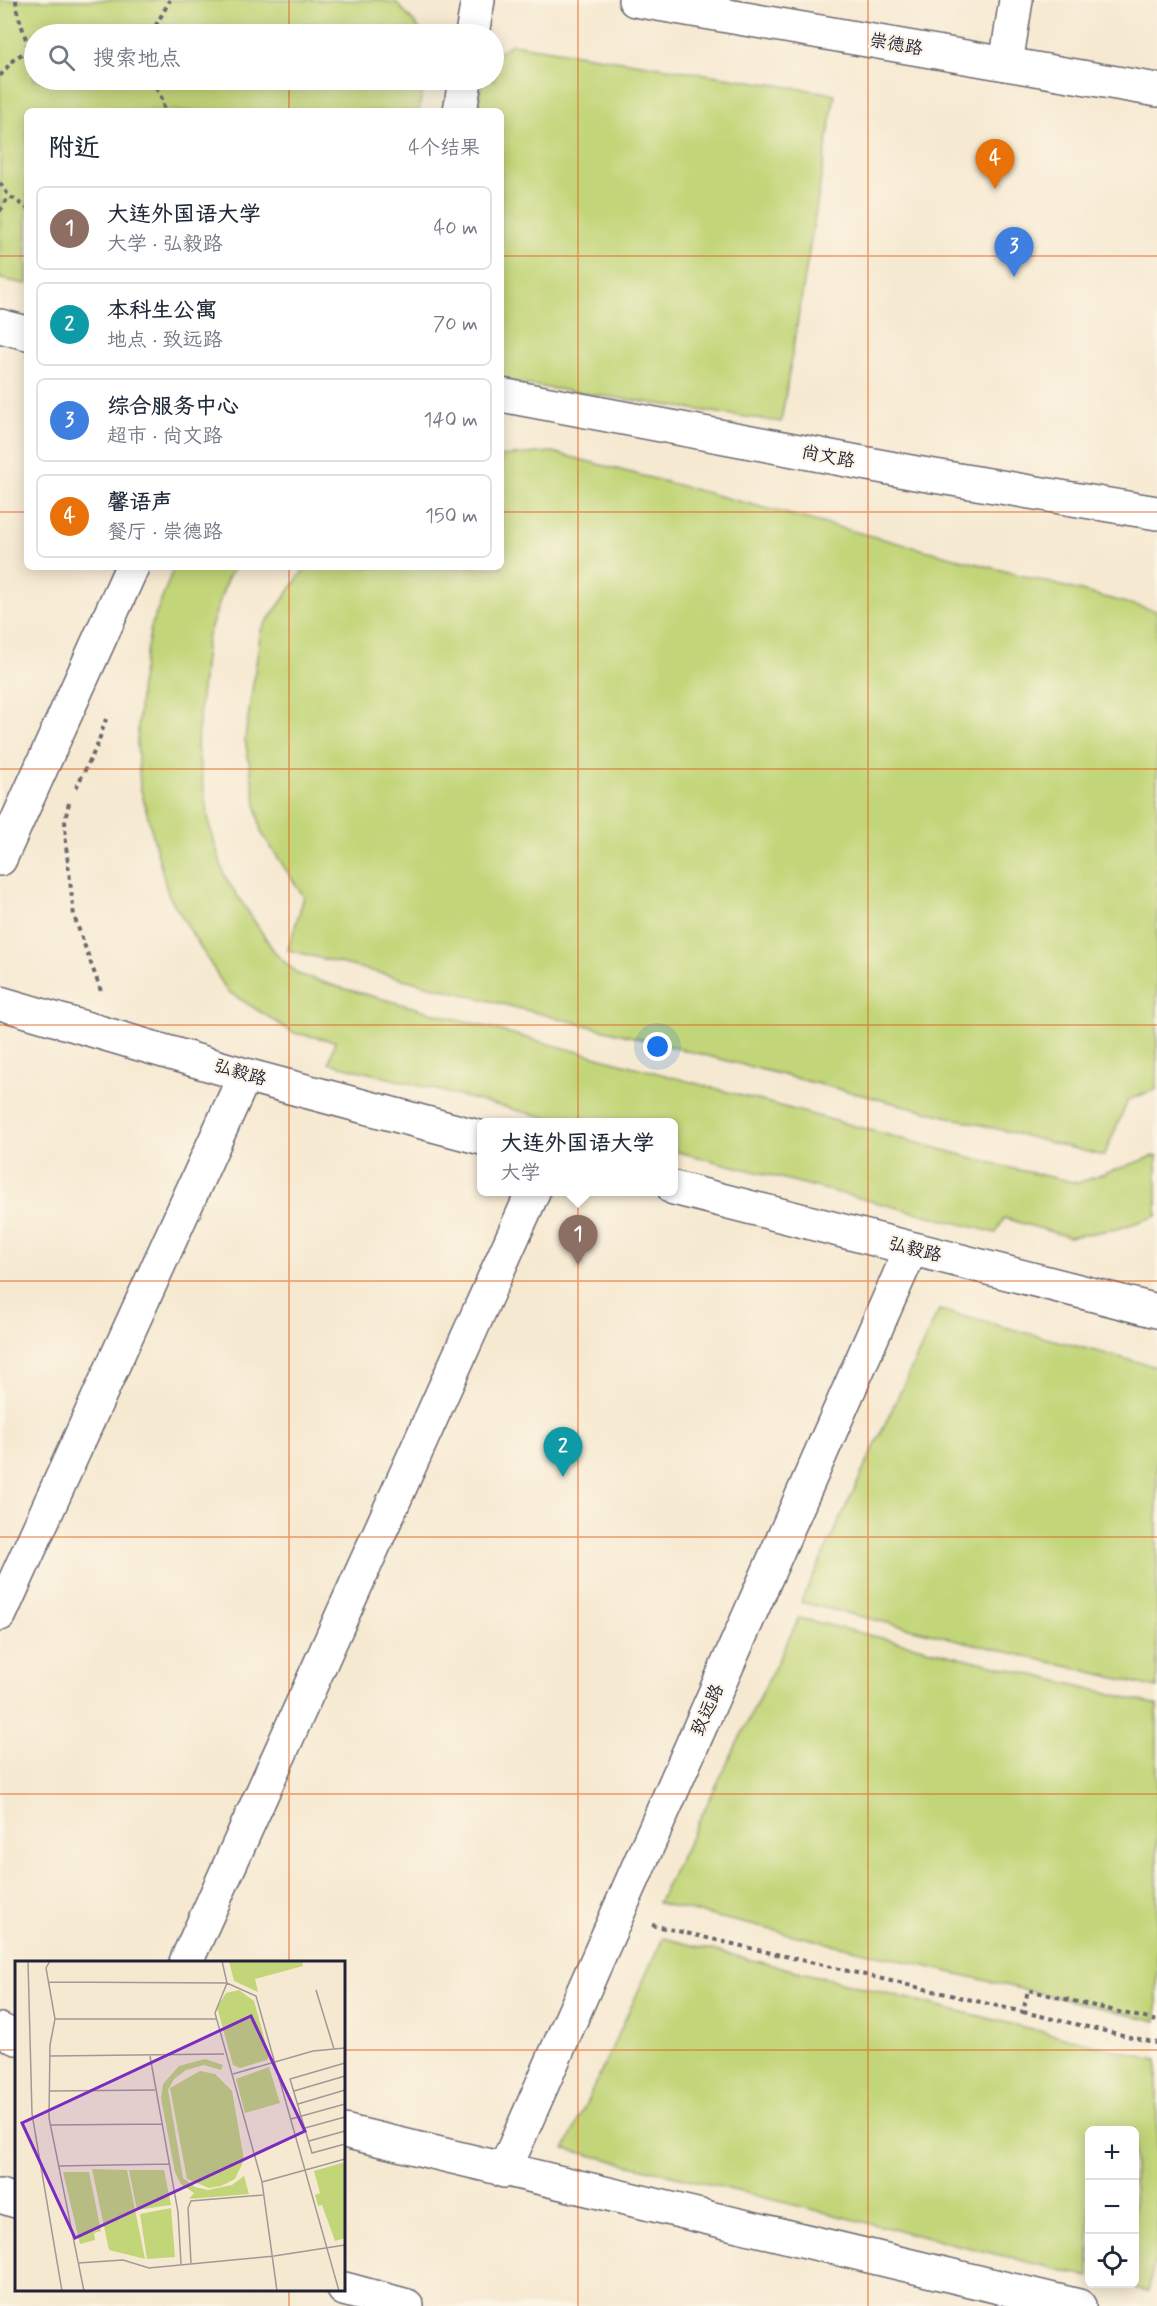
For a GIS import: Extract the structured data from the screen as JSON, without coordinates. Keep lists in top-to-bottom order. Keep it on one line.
{"streets":{"street":["崇德路","尚文路","弘毅路","致远路"]},"crossings":[["弘毅路","致远路"]],"page":{"search":"搜索地点","heading":["附近","4个结果"],"pins":["4","3","1","2"],"list":[{"mark":"1","name":"大连外国语大学","note":"大学 · 弘毅路","value":"40 m"},{"mark":"2","name":"本科生公寓","note":"地点 · 致远路","value":"70 m"},{"mark":"3","name":"综合服务中心","note":"超市 · 尚文路","value":"140 m"},{"mark":"4","name":"馨语声","note":"餐厅 · 崇德路","value":"150 m"}],"popup":["大连外国语大学","大学"],"map_buttons":["+","−"]}}
